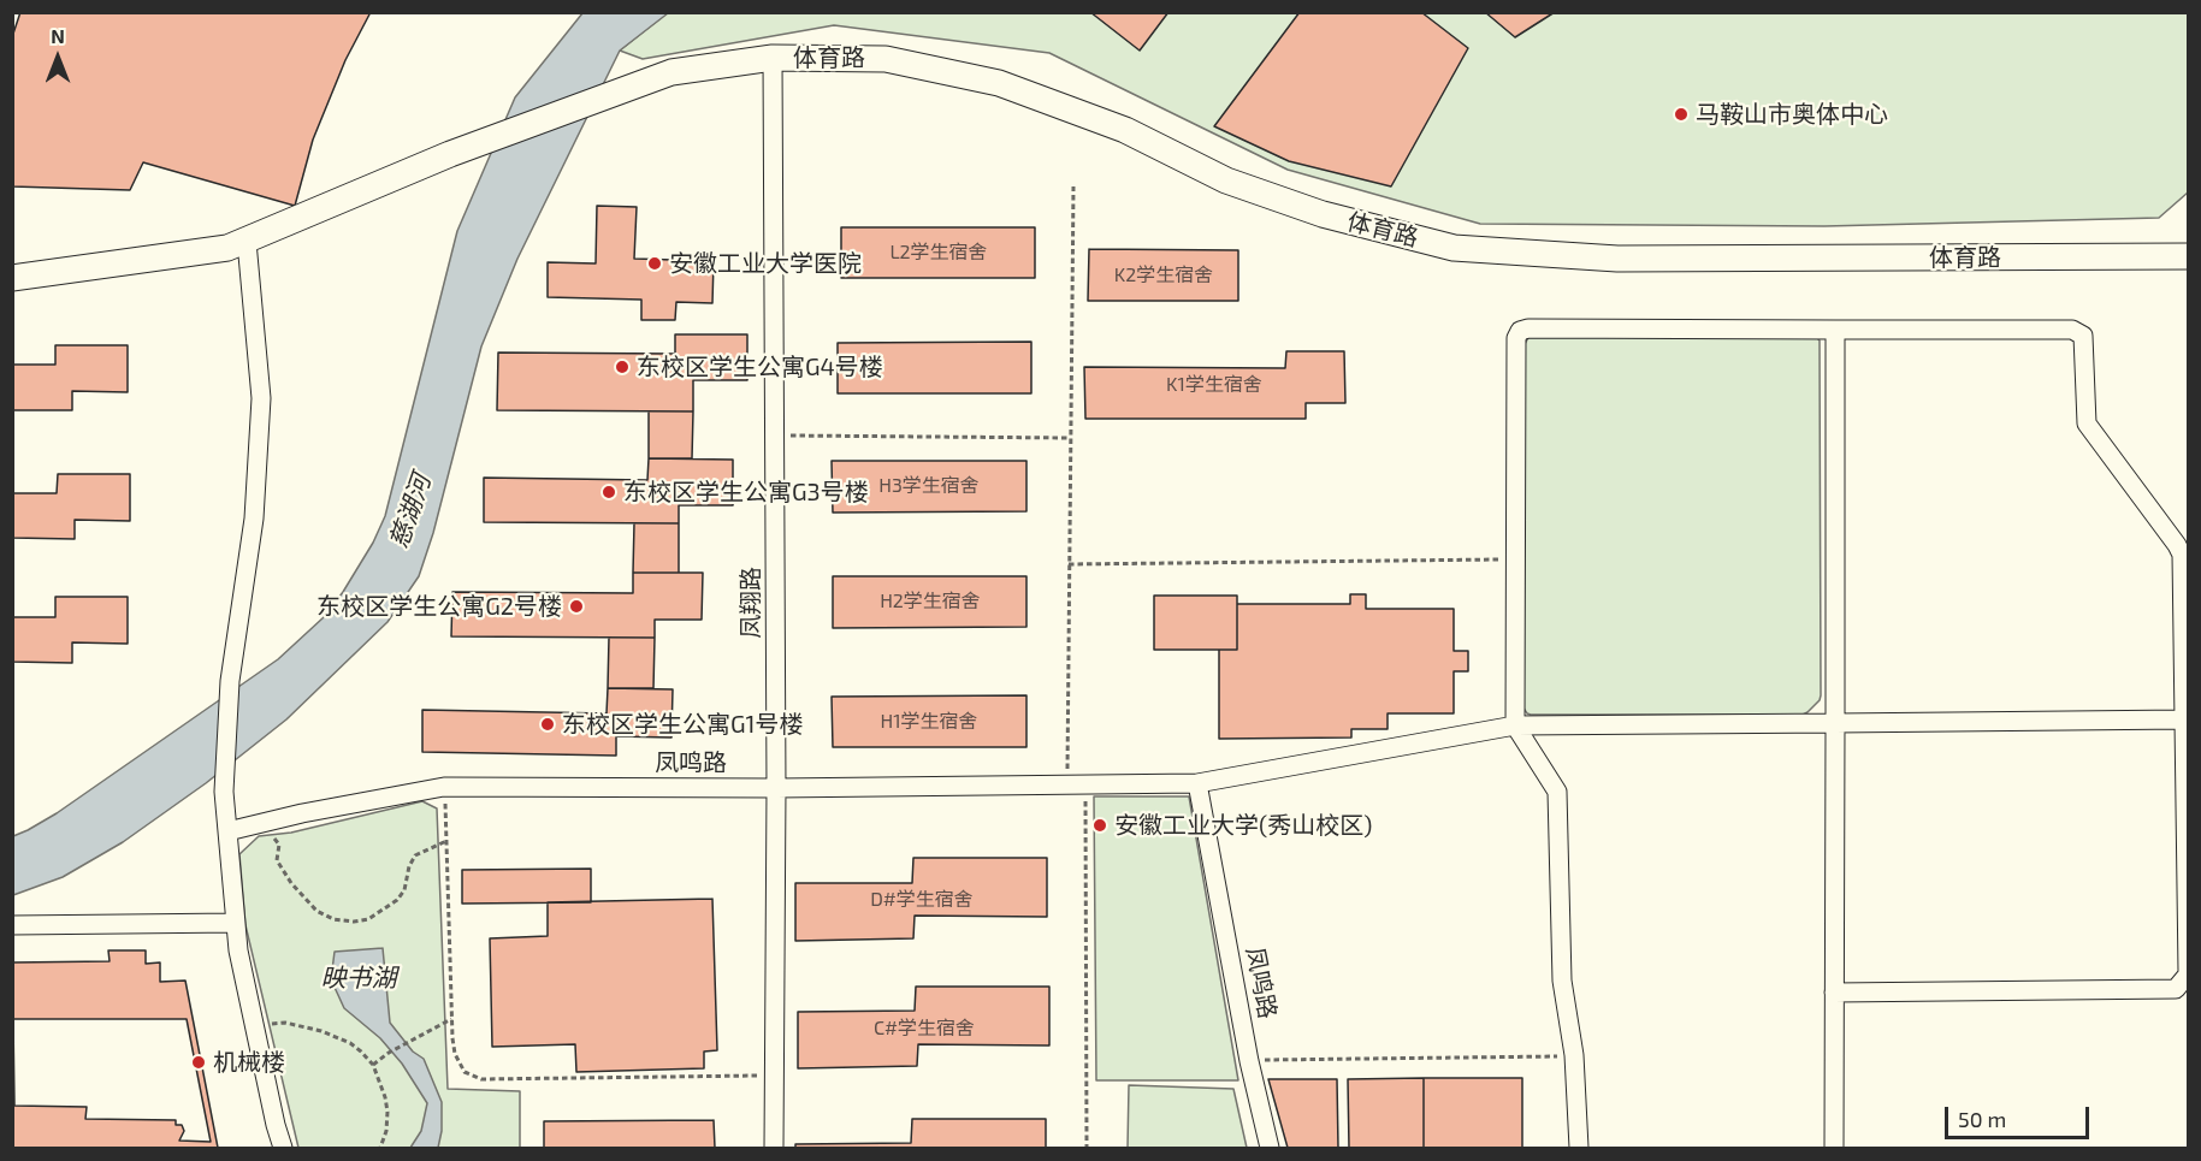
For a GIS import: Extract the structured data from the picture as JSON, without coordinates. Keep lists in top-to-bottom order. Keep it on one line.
{"streets":{"street":["体育路","凤翔路","凤鸣路"]},"crossings":[["体育路","凤翔路"],["凤翔路","凤鸣路"]],"water":["慈湖河","映书湖"],"places":["马鞍山市奥体中心","安徽工业大学医院","东校区学生公寓G4号楼","东校区学生公寓G3号楼","东校区学生公寓G2号楼","东校区学生公寓G1号楼","安徽工业大学(秀山校区)","机械楼"],"house_numbers":["L2学生宿舍","K2学生宿舍","K1学生宿舍","H3学生宿舍","H2学生宿舍","H1学生宿舍","D#学生宿舍","C#学生宿舍"],"scale_bar":"50 m","north":"top"}
